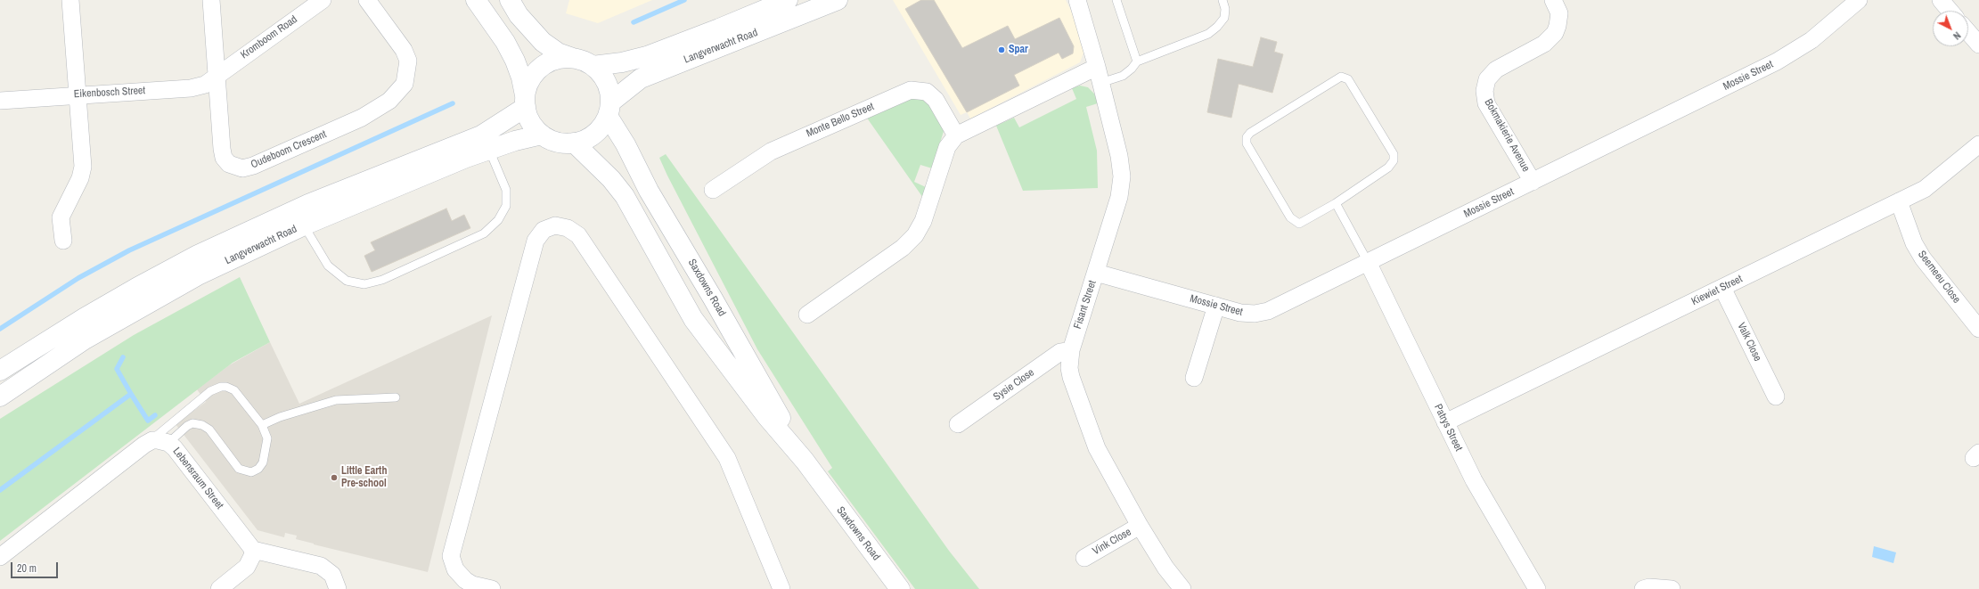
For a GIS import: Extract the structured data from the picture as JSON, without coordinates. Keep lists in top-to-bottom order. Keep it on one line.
{"streets":{"street":["Kromboom Road","Langverwacht Road","Mossie Street","Eikenbosch Street","Monte Bello Street","Bokmakierie Avenue","Oudeboom Crescent","Seemeeu Close","Saxdowns Road","Kiewiet Street","Fisant Street","Valk Close","Sysie Close","Patrys Street","Lebensraum Street","Vink Close"]},"crossings":[["Kromboom Road","Eikenbosch Street"],["Kromboom Road","Oudeboom Crescent"],["Langverwacht Road","Saxdowns Road"],["Mossie Street","Bokmakierie Avenue"],["Mossie Street","Fisant Street"],["Mossie Street","Patrys Street"],["Eikenbosch Street","Oudeboom Crescent"],["Seemeeu Close","Kiewiet Street"],["Kiewiet Street","Valk Close"],["Kiewiet Street","Patrys Street"],["Fisant Street","Sysie Close"],["Fisant Street","Vink Close"]],"places":["Spar","Little Earth Pre-school"],"scale_bar":"20 m","north":"bottom right"}
